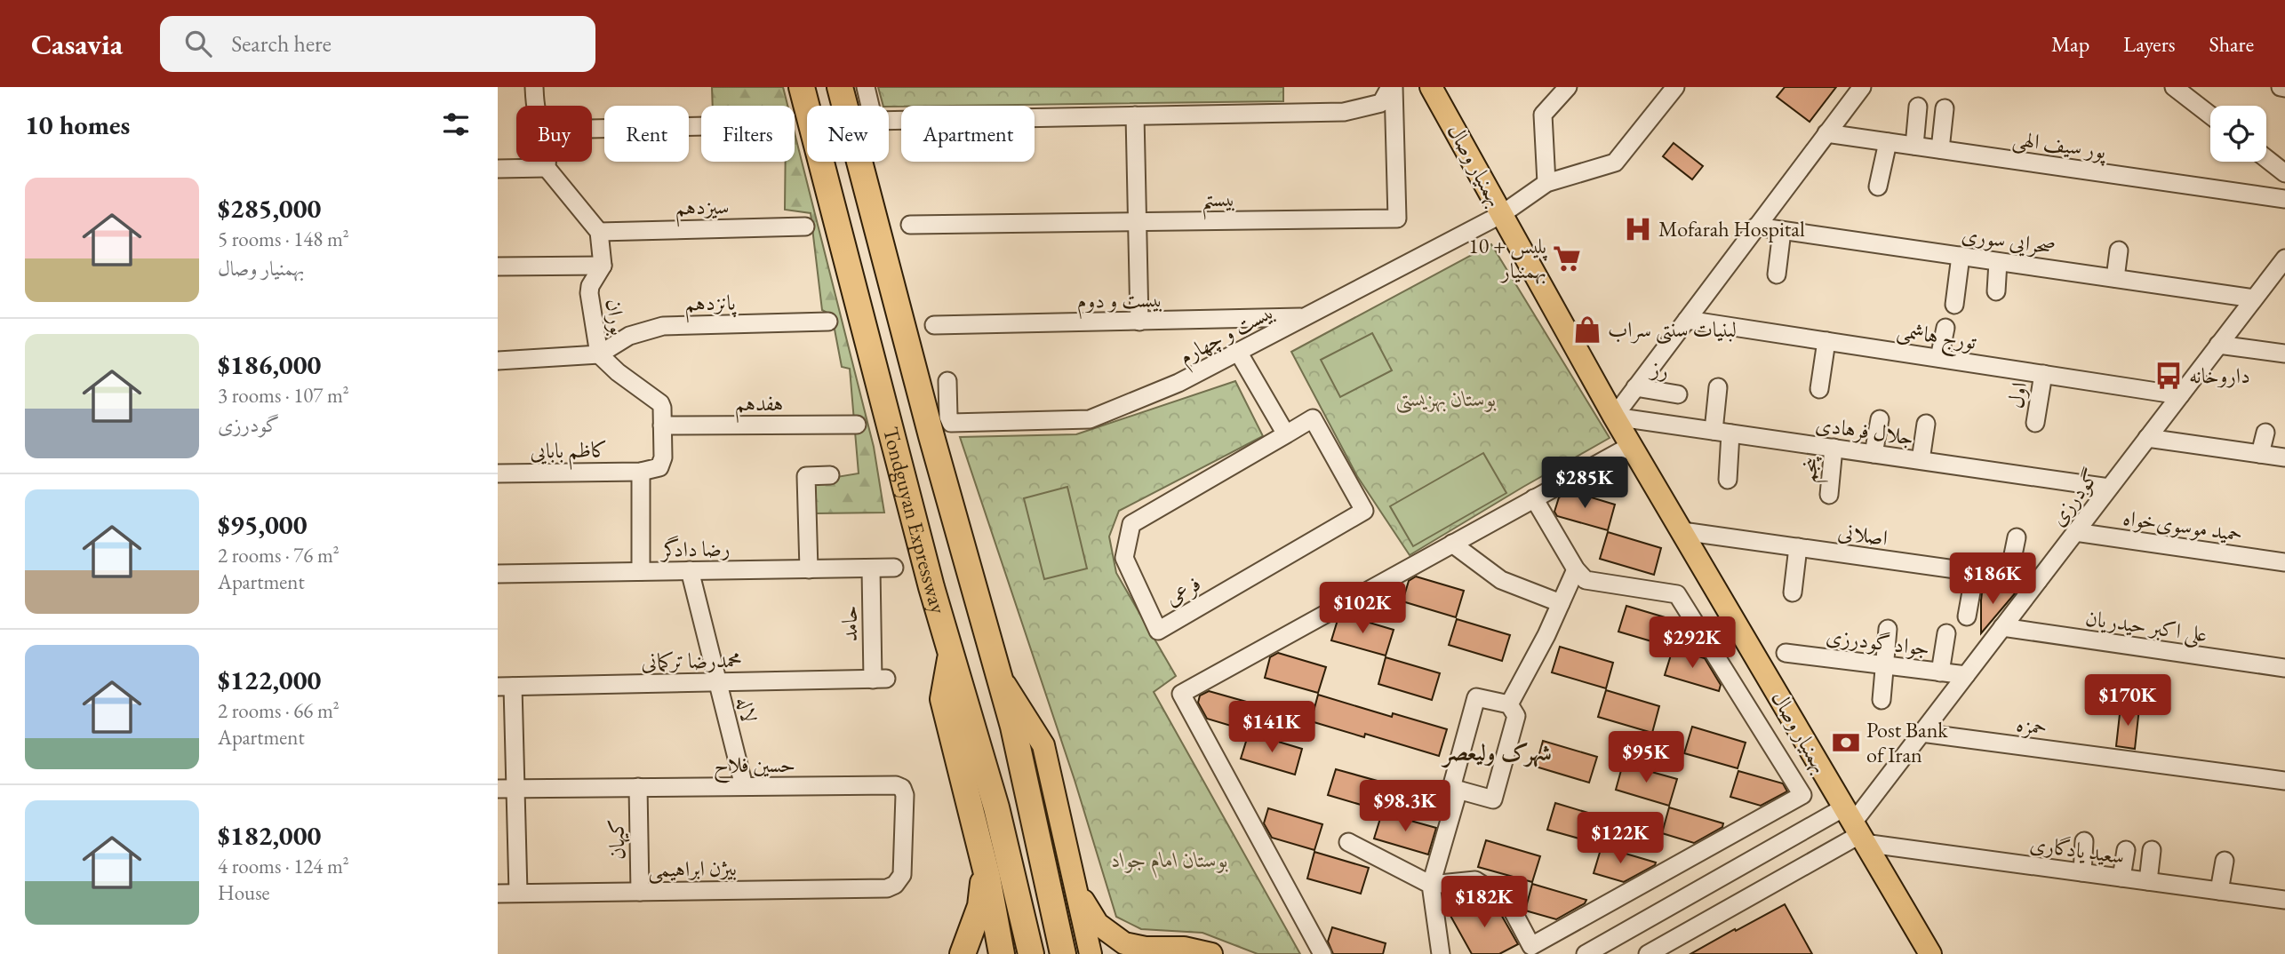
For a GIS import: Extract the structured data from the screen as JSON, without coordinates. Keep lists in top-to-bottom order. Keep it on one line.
{"streets":{"highway":["Tondguyan Expressway"],"main road":["بهمنیار وصال"],"street":["پور سیف الهی","بیستم","سیزدهم","صحرایی سوری","بیست و دوم","پانزدهم","بوران","بیست و چهارم","تورج هاشمی","رز","اول","هفدهم","جلال فرهادی","کاظم بابایی","پنجم","گودرزی","حمید موسوی‌خواه","اصلانی","رضا دادگر","فرعی","حامد","علی اکبر حیدریان","جواد گودرزی","محمدرضا ترکمانی","لاله","حمزه","حسین فلاح","کیهان","سعید یادگاری","بیژن ابراهیمی"]},"crossings":[["بهمنیار وصال","بیست و چهارم"],["بهمنیار وصال","جلال فرهادی"],["بهمنیار وصال","گودرزی"],["بهمنیار وصال","اصلانی"],["بهمنیار وصال","سعید یادگاری"],["صحرایی سوری","گودرزی"],["بیست و دوم","بیست و چهارم"],["پانزدهم","بوران"],["بوران","هفدهم"],["بوران","کاظم بابایی"],["تورج هاشمی","اول"],["تورج هاشمی","گودرزی"],["جلال فرهادی","پنجم"],["جلال فرهادی","گودرزی"],["گودرزی","حمید موسوی‌خواه"],["گودرزی","اصلانی"],["گودرزی","علی اکبر حیدریان"],["گودرزی","جواد گودرزی"],["گودرزی","حمزه"],["گودرزی","سعید یادگاری"],["رضا دادگر","حامد"],["رضا دادگر","لاله"],["حامد","محمدرضا ترکمانی"],["محمدرضا ترکمانی","لاله"],["لاله","حسین فلاح"],["حسین فلاح","کیهان"],["حسین فلاح","بیژن ابراهیمی"],["کیهان","بیژن ابراهیمی"]],"districts":["شهرک ولیعصر"],"parks":["بوستان بهزیستی","بوستان امام جواد"],"places":{"hospital":["Mofarah Hospital"],"supermarket":["پلیس + 10 بهمنیار"],"shop":["لبنیات سنتی سراب"],"bus stop":["داروخانه"],"bank":["Post Bank of Iran"]},"page":{"header":"Casavia","search":"Search here","nav":["Map","Layers","Share"],"heading":"10 homes","chip":["Buy","Rent","Filters","New","Apartment"],"list":[{"name":"$285,000","note":"5 rooms · 148 m² · بهمنیار وصال"},{"name":"$186,000","note":"3 rooms · 107 m² · گودرزی"},{"name":"$95,000","note":"2 rooms · 76 m² · Apartment"},{"name":"$122,000","note":"2 rooms · 66 m² · Apartment"},{"name":"$182,000","note":"4 rooms · 124 m² · House"}],"price":["$285K","$186K","$102K","$292K","$170K","$141K","$95K","$98.3K","$122K","$182K"]}}
